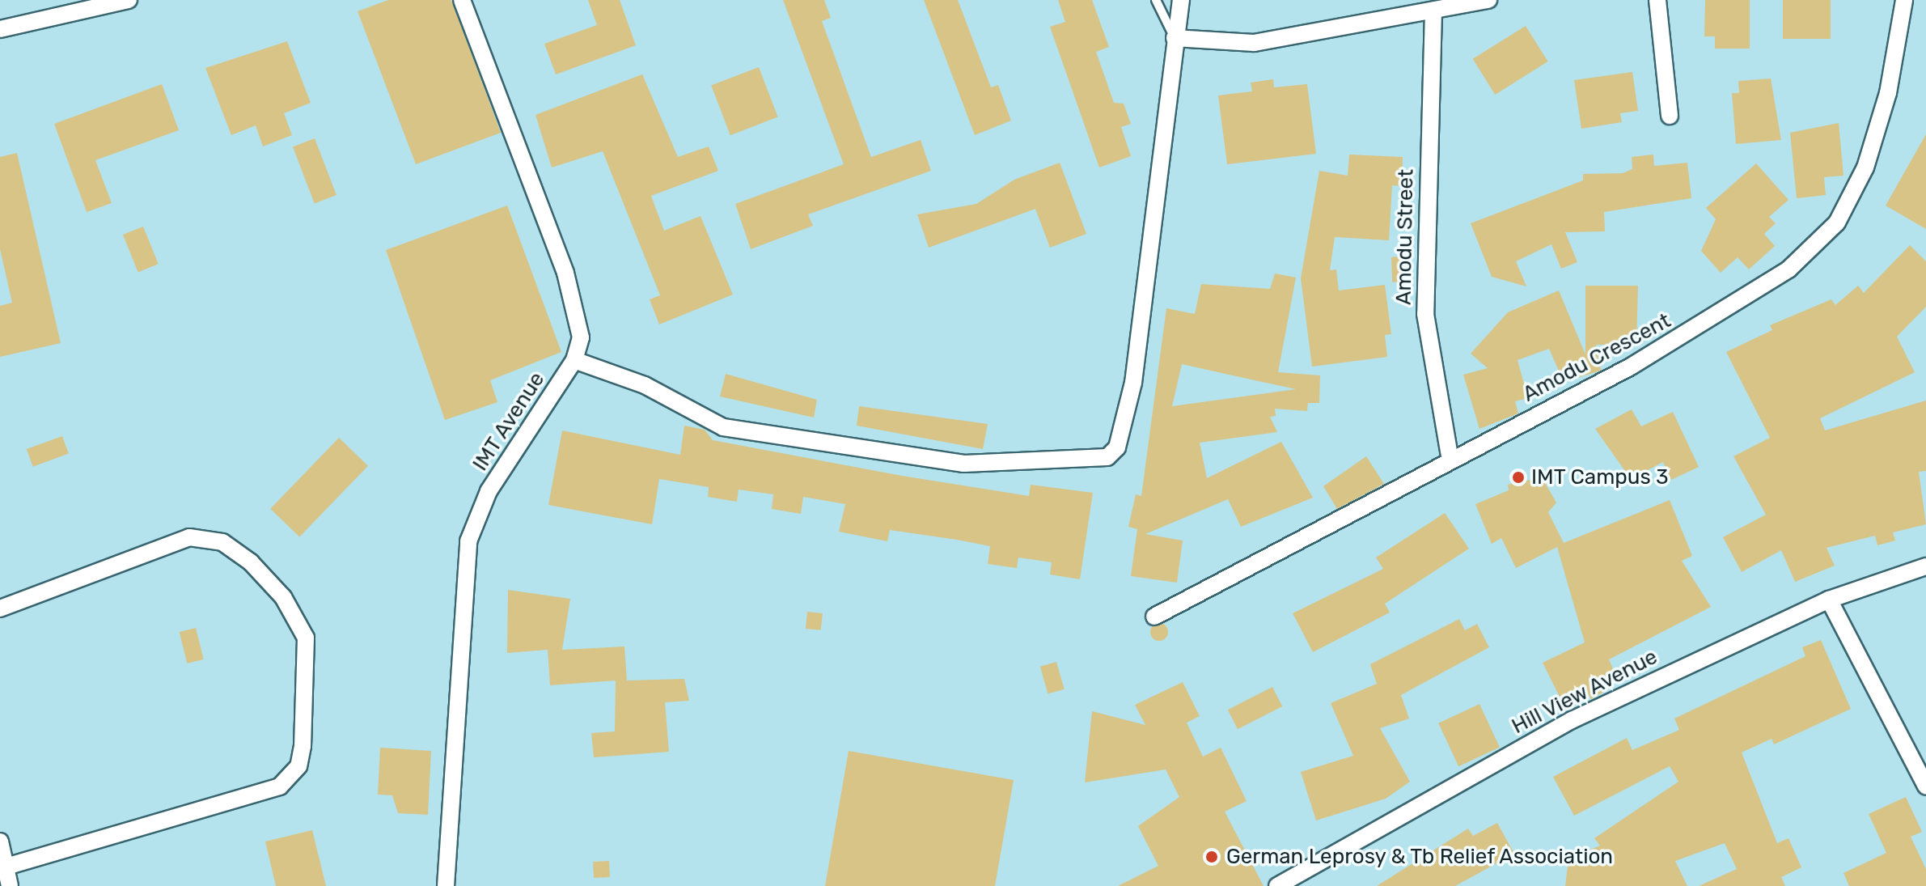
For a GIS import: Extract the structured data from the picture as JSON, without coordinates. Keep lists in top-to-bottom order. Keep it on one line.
{"streets":{"street":["Amodu Street","Amodu Crescent","IMT Avenue","Hill View Avenue"]},"crossings":[["Amodu Street","Amodu Crescent"]],"places":["IMT Campus 3","German Leprosy & Tb Relief Association"]}
